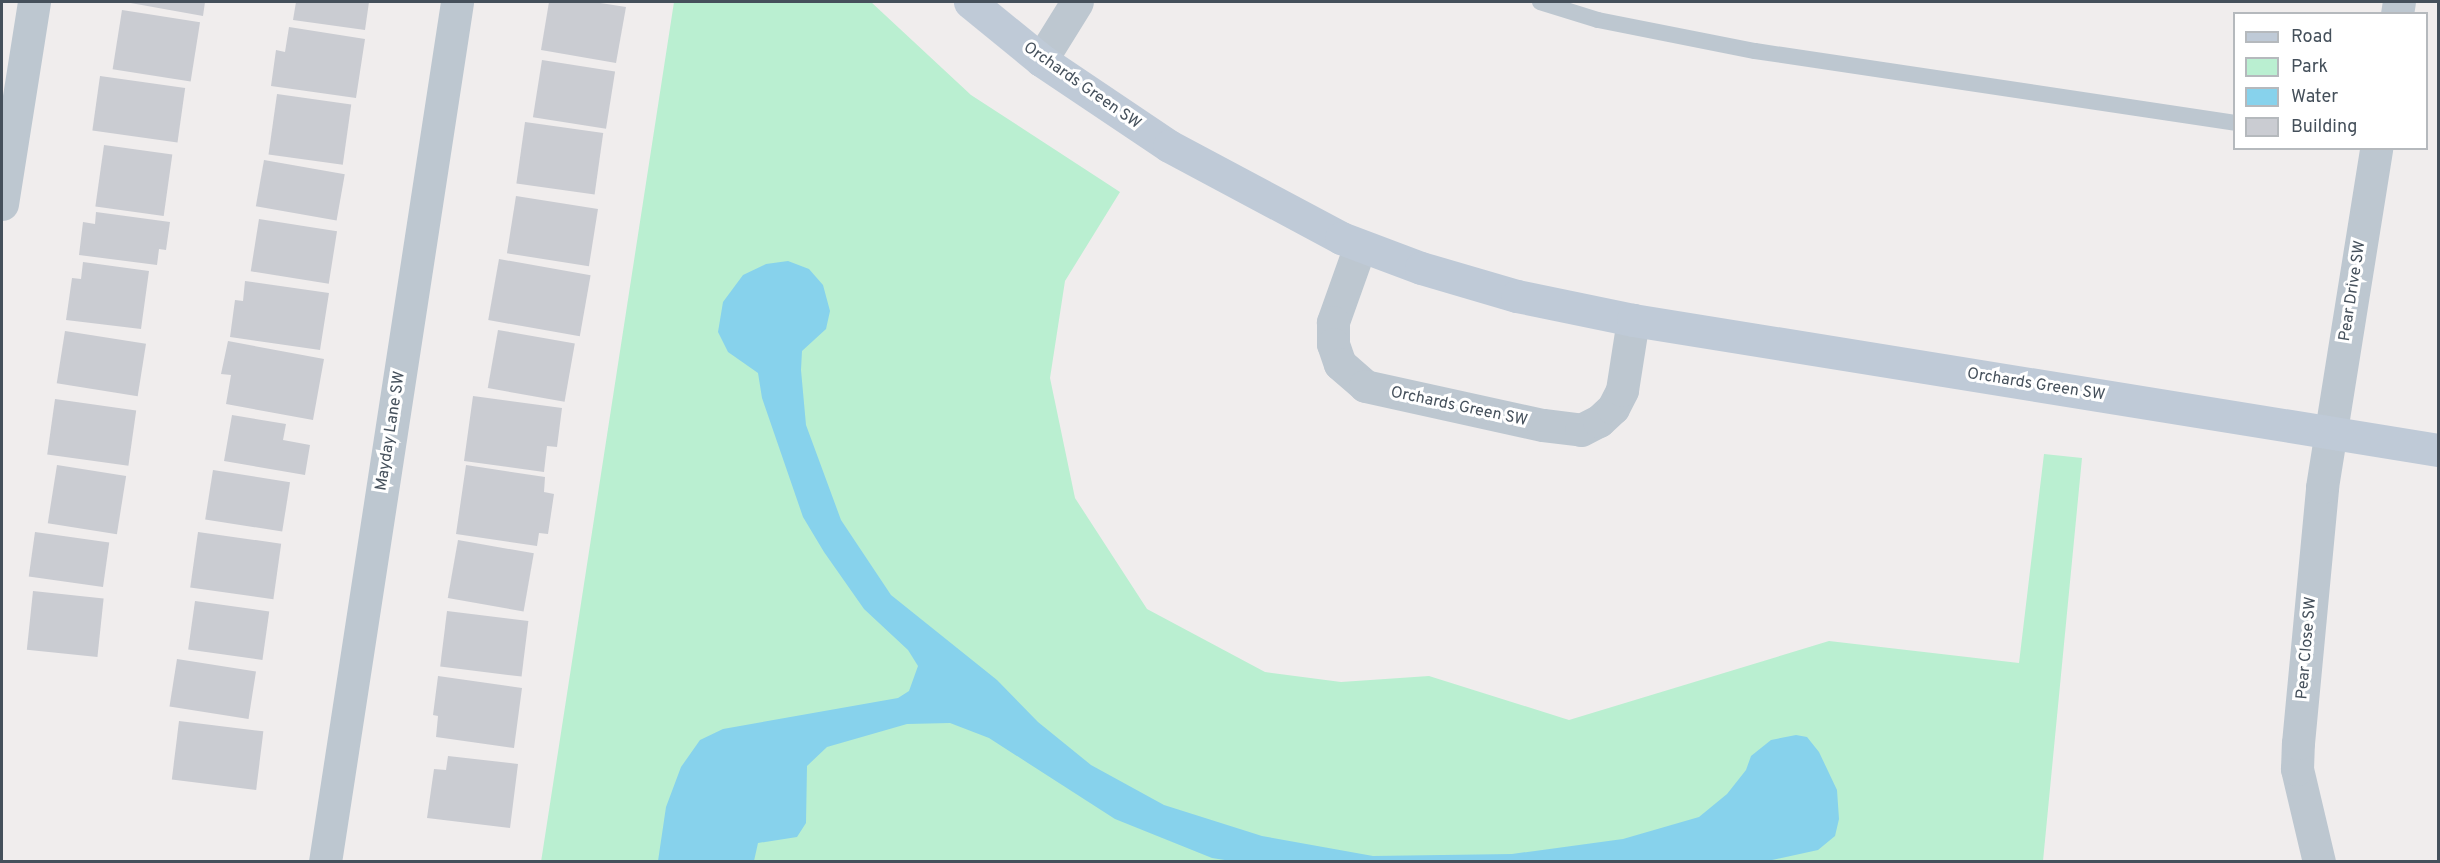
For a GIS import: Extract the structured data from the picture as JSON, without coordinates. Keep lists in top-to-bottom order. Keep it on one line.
{"streets":{"street":["Orchards Green SW","Pear Drive SW","Mayday Lane SW","Pear Close SW"]},"crossings":[["Orchards Green SW","Pear Drive SW"],["Orchards Green SW","Pear Close SW"],["Pear Drive SW","Pear Close SW"]],"legend":["Road","Park","Water","Building"]}
